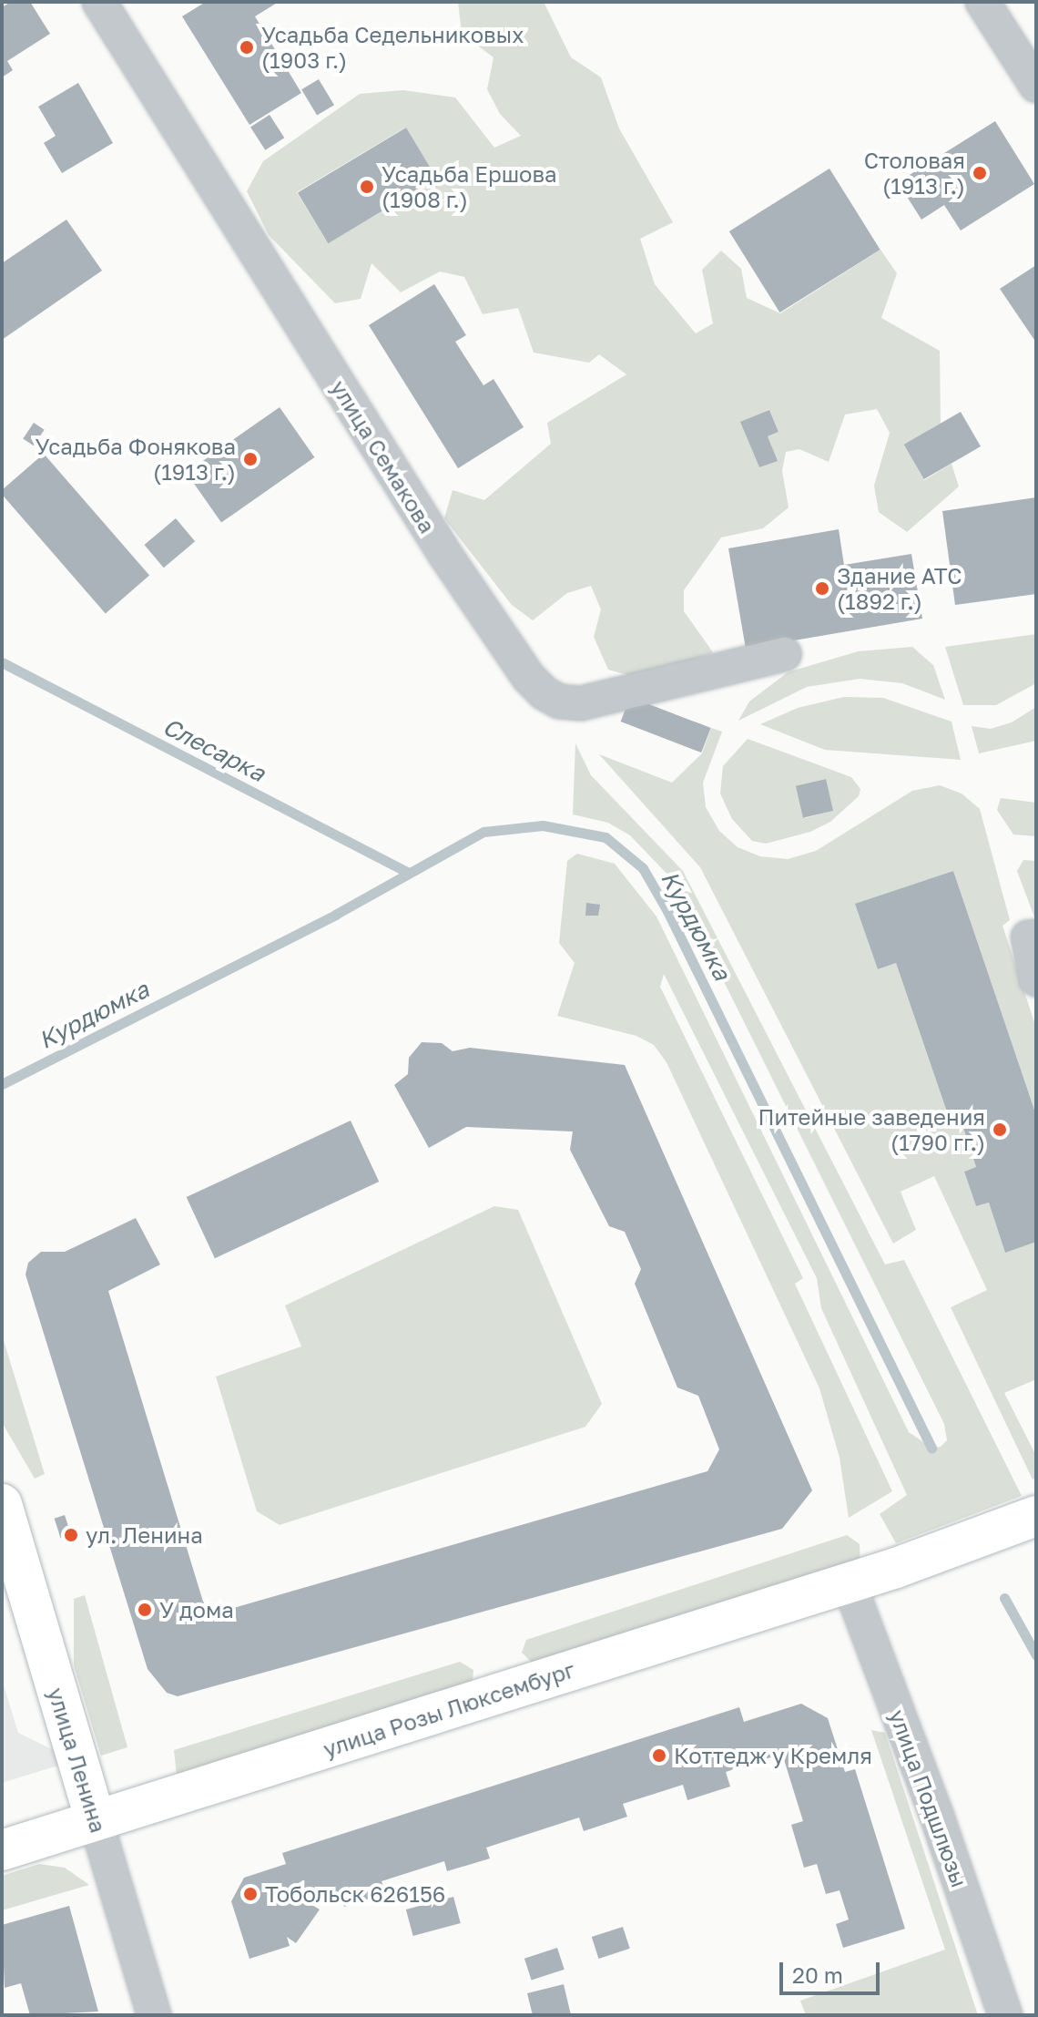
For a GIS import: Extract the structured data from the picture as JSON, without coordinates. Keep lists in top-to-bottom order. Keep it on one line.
{"streets":{"main road":["улица Розы Люксембург","улица Ленина"],"street":["улица Семакова","улица Подшлюзы"]},"crossings":[["улица Розы Люксембург","улица Ленина"],["улица Розы Люксембург","улица Подшлюзы"]],"water":["Слесарка","Курдюмка"],"places":["Усадьба Седельниковых (1903 г.)","Столовая (1913 г.)","Усадьба Ершова (1908 г.)","Усадьба Фонякова (1913 г.)","Здание АТС (1892 г.)","Питейные заведения (1790 гг.)","ул. Ленина","У дома","Коттедж у Кремля","Тобольск 626156"],"scale_bar":"20 m"}
